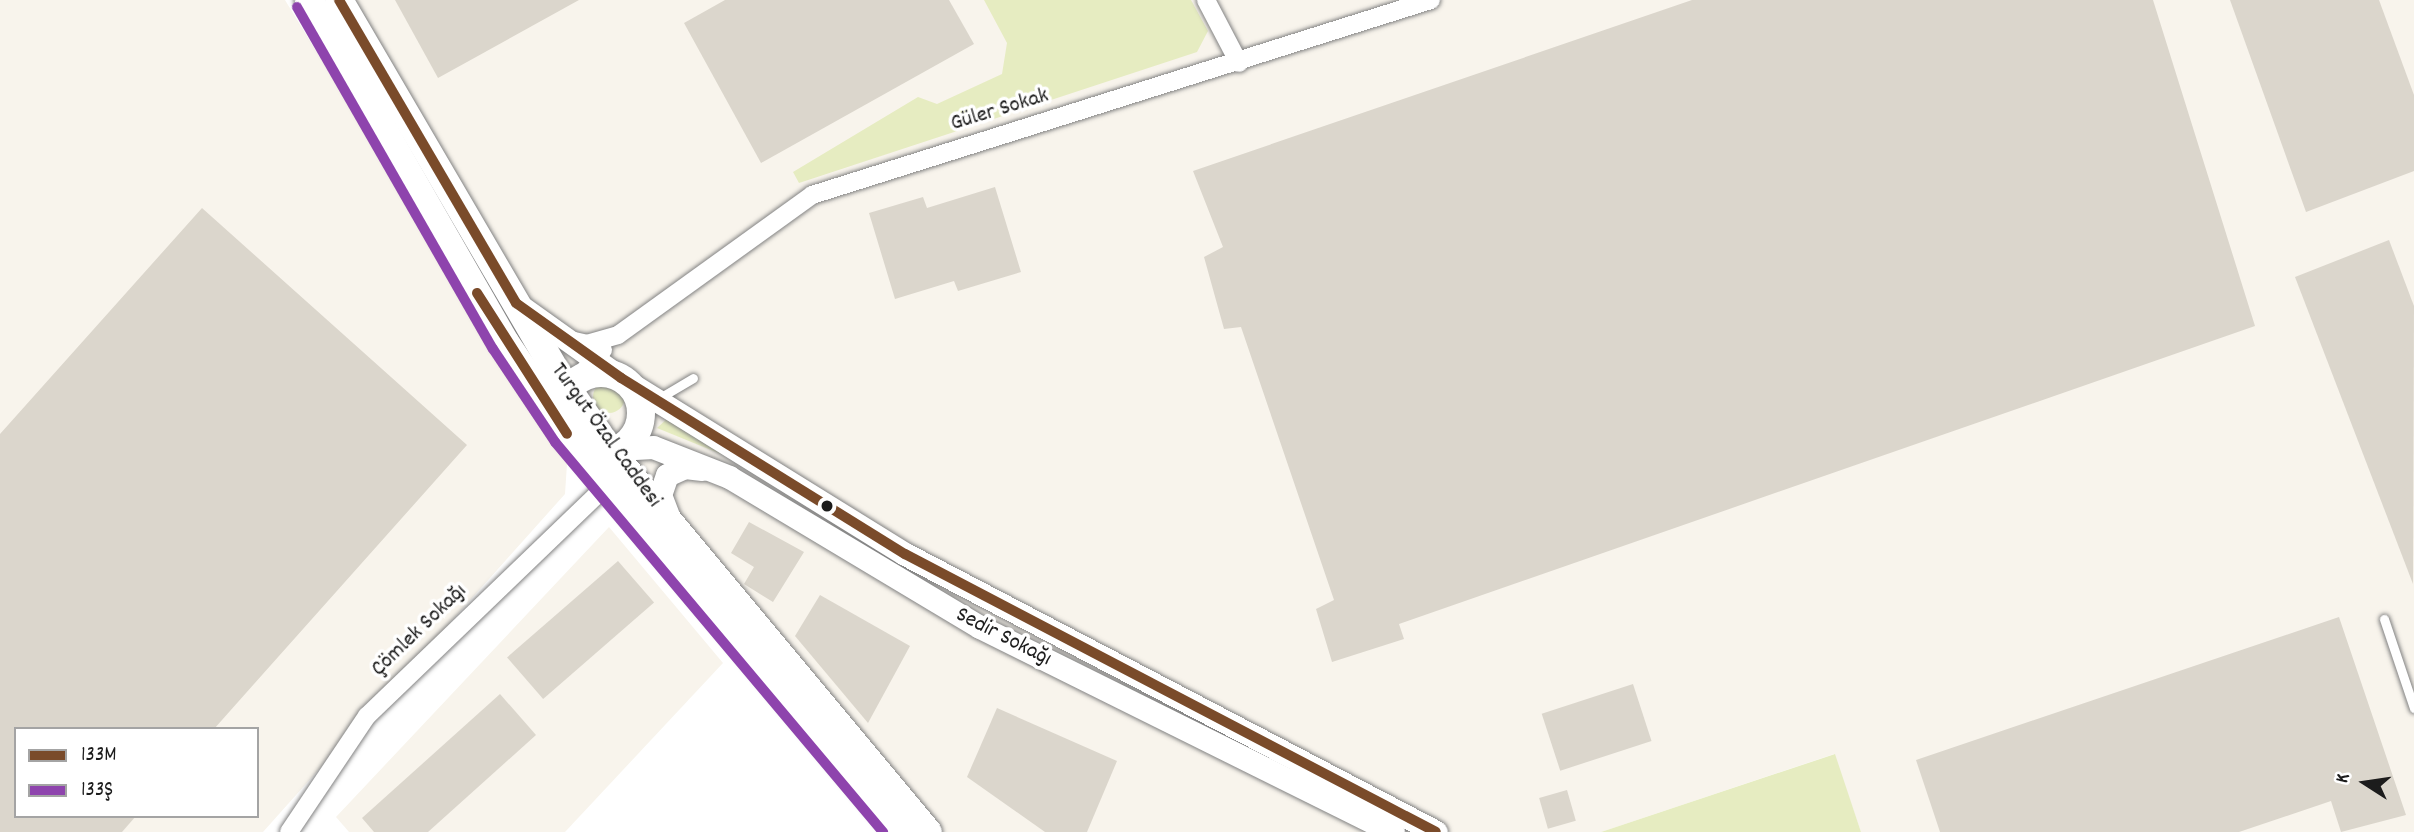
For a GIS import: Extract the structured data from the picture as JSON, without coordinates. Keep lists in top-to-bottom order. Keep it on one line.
{"streets":{"main road":["Turgut Özal Caddesi"],"street":["Güler Sokak","Çömlek Sokağı","Sedir Sokağı"]},"crossings":[["Turgut Özal Caddesi","Çömlek Sokağı"],["Turgut Özal Caddesi","Sedir Sokağı"]],"lines":["transit line 133M","transit line 133Ş"],"legend":["133M","133Ş"],"north":"left"}
